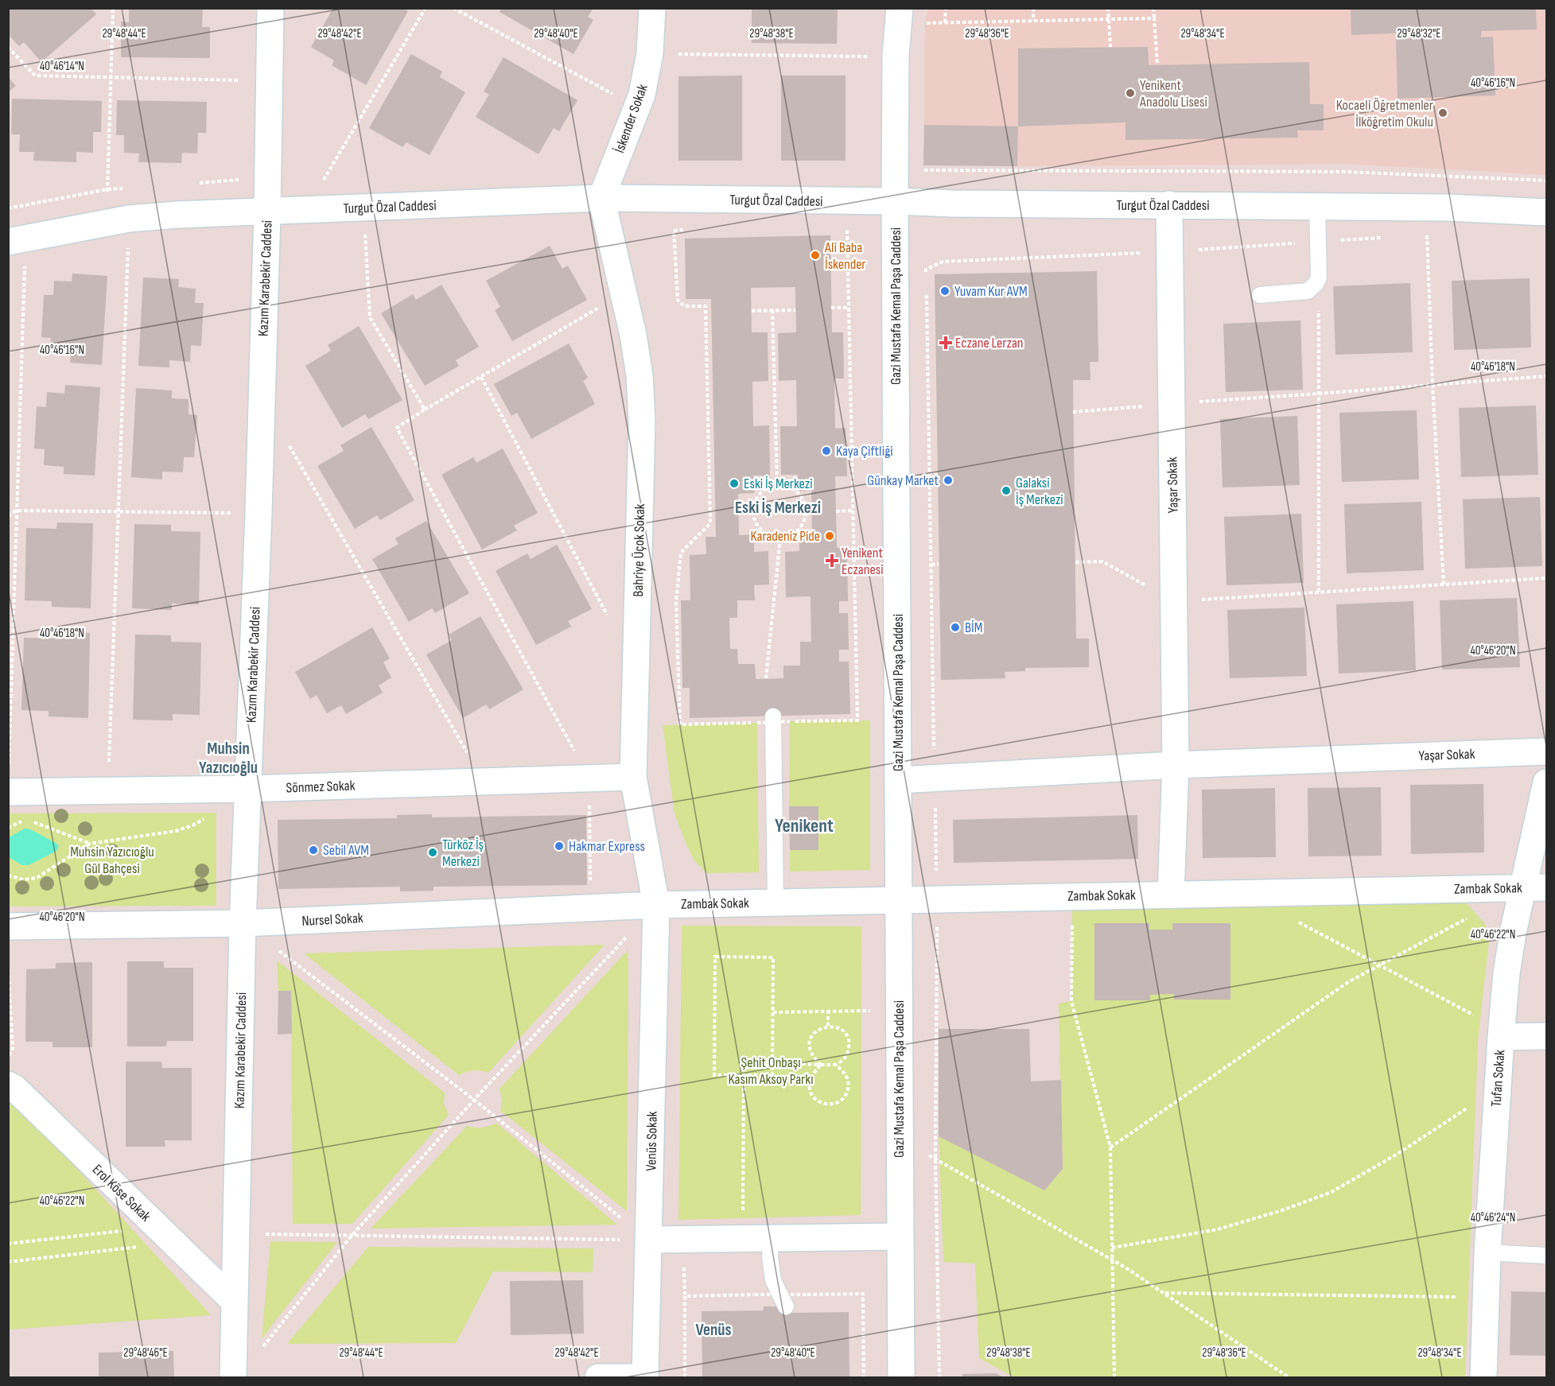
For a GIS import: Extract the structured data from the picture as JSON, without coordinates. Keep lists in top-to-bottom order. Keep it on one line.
{"streets":{"street":["İskender Sokak","Turgut Özal Caddesi","Kazım Karabekir Caddesi","Gazi Mustafa Kemal Paşa Caddesi","Yaşar Sokak","Bahriye Üçok Sokak","Sönmez Sokak","Zambak Sokak","Nursel Sokak","Tufan Sokak","Venüs Sokak","Erol Köse Sokak"]},"crossings":[["İskender Sokak","Turgut Özal Caddesi"],["İskender Sokak","Bahriye Üçok Sokak"],["Turgut Özal Caddesi","Kazım Karabekir Caddesi"],["Turgut Özal Caddesi","Gazi Mustafa Kemal Paşa Caddesi"],["Turgut Özal Caddesi","Yaşar Sokak"],["Turgut Özal Caddesi","Bahriye Üçok Sokak"],["Kazım Karabekir Caddesi","Sönmez Sokak"],["Kazım Karabekir Caddesi","Nursel Sokak"],["Kazım Karabekir Caddesi","Erol Köse Sokak"],["Gazi Mustafa Kemal Paşa Caddesi","Yaşar Sokak"],["Gazi Mustafa Kemal Paşa Caddesi","Zambak Sokak"],["Yaşar Sokak","Zambak Sokak"],["Bahriye Üçok Sokak","Sönmez Sokak"],["Bahriye Üçok Sokak","Zambak Sokak"],["Bahriye Üçok Sokak","Nursel Sokak"],["Bahriye Üçok Sokak","Venüs Sokak"],["Zambak Sokak","Nursel Sokak"],["Zambak Sokak","Tufan Sokak"],["Zambak Sokak","Venüs Sokak"],["Nursel Sokak","Venüs Sokak"]],"districts":["Eski İş Merkezi","Muhsin Yazıcıoğlu","Yenikent","Venüs"],"parks":["Muhsin Yazıcıoğlu Gül Bahçesi","Şehit Onbaşı Kasım Aksoy Parkı"],"places":{"other":["Yenikent Anadolu Lisesi","Kocaeli Öğretmenler İlköğretim Okulu","Ali Baba İskender","Yuvam Kur AVM","Kaya Çiftliği","Günkay Market","Eski İş Merkezi","Galaksi İş Merkezi","Karadeniz Pide","BİM","Hakmar Express","Sebil AVM","Türköz İş Merkezi"],"health":["Eczane Lerzan","Yenikent Eczanesi"]},"coordinates":["29°48'44\"E","29°48'42\"E","29°48'40\"E","29°48'38\"E","29°48'36\"E","29°48'34\"E","29°48'32\"E","40°46'14\"N","40°46'16\"N","40°46'18\"N","40°46'20\"N","40°46'22\"N","40°46'24\"N","29°48'46\"E"]}
